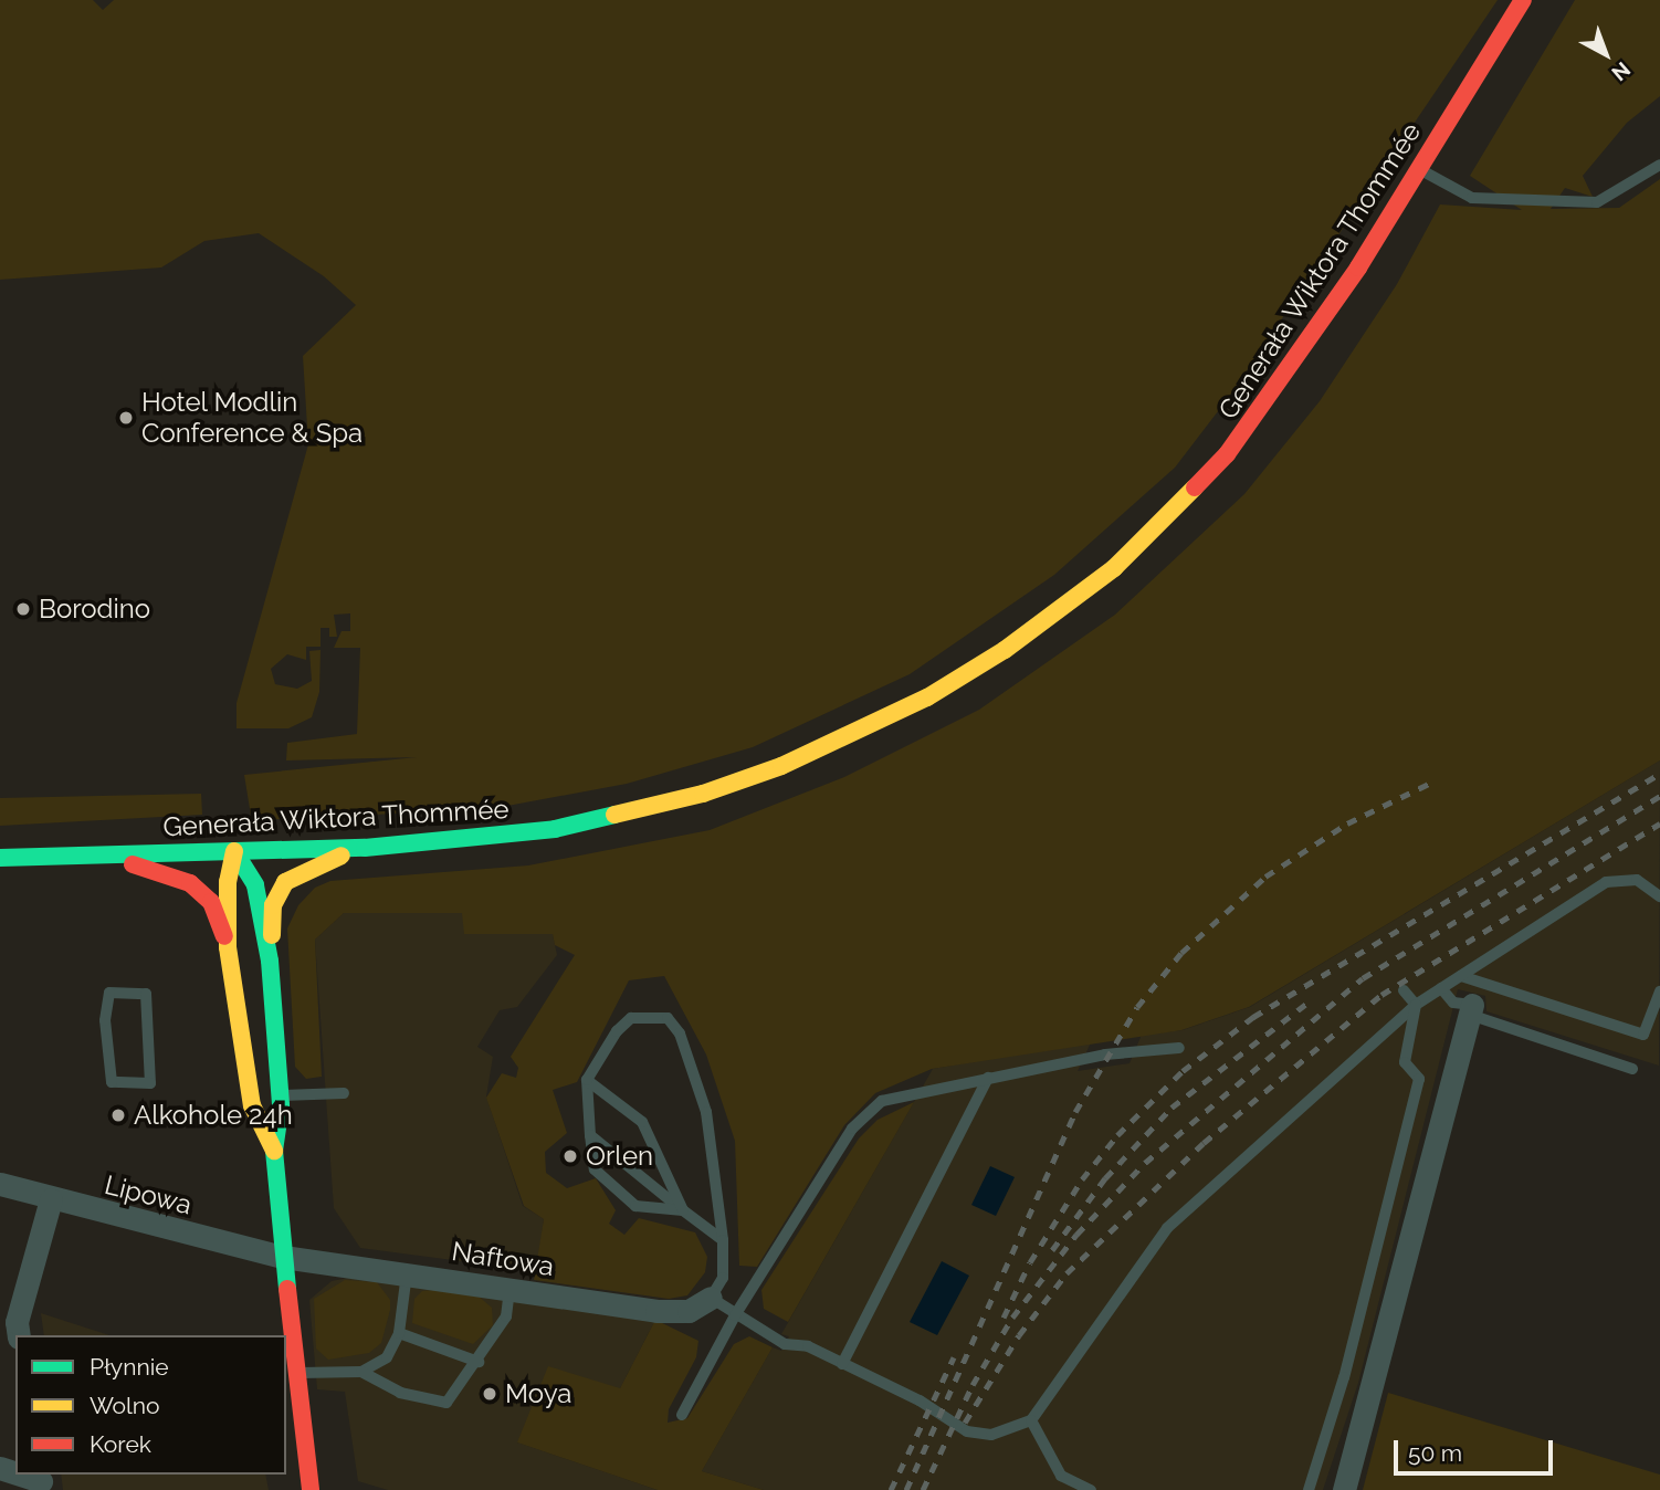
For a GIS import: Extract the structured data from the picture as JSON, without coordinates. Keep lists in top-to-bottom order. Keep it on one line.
{"streets":{"main road":["Generała Wiktora Thommée"],"street":["Lipowa","Naftowa"]},"crossings":[["Lipowa","Naftowa"]],"places":["Hotel Modlin Conference & Spa","Borodino","Alkohole 24h","Orlen","Moya"],"legend":["Płynnie","Wolno","Korek"],"scale_bar":"50 m","north":"bottom right"}
